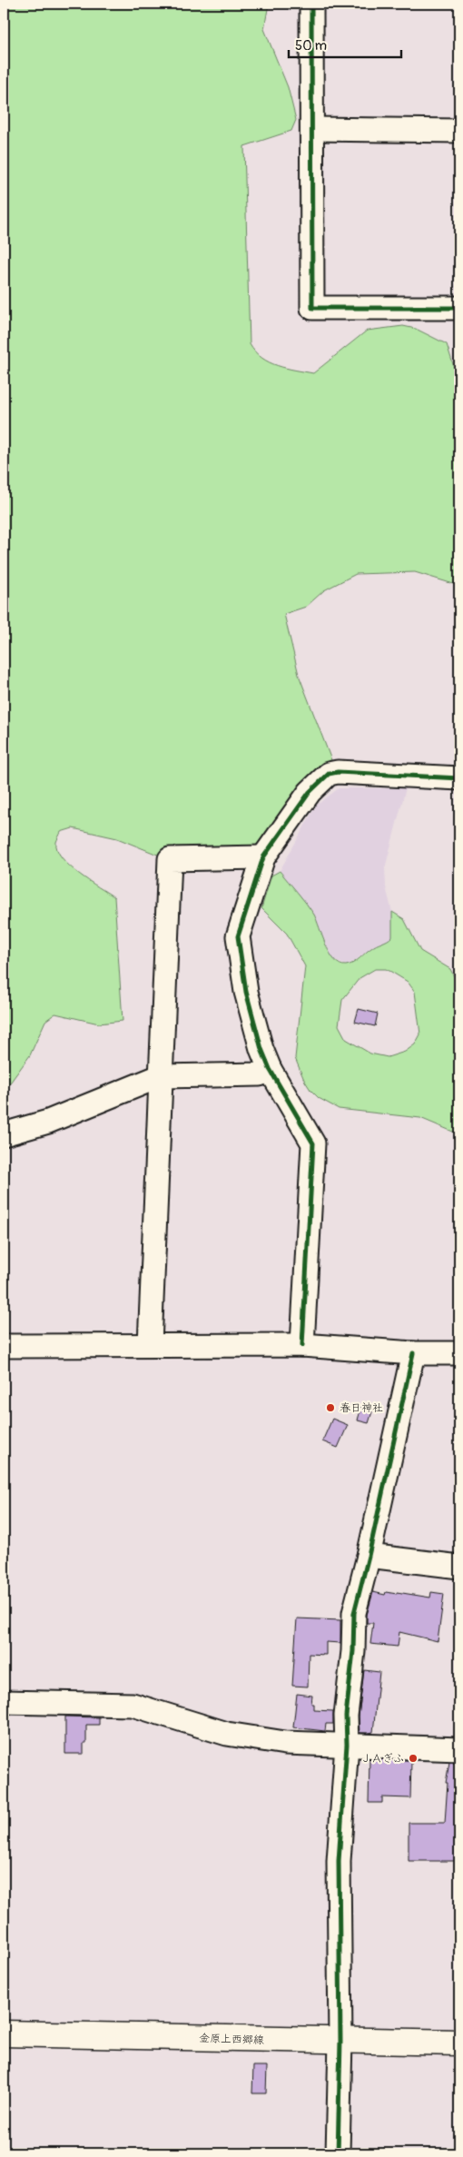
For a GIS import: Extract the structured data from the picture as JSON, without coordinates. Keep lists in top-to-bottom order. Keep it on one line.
{"streets":{"main road":["金原上西郷線"]},"places":["春日神社","ＪＡぎふ"],"scale_bar":"50 m"}
